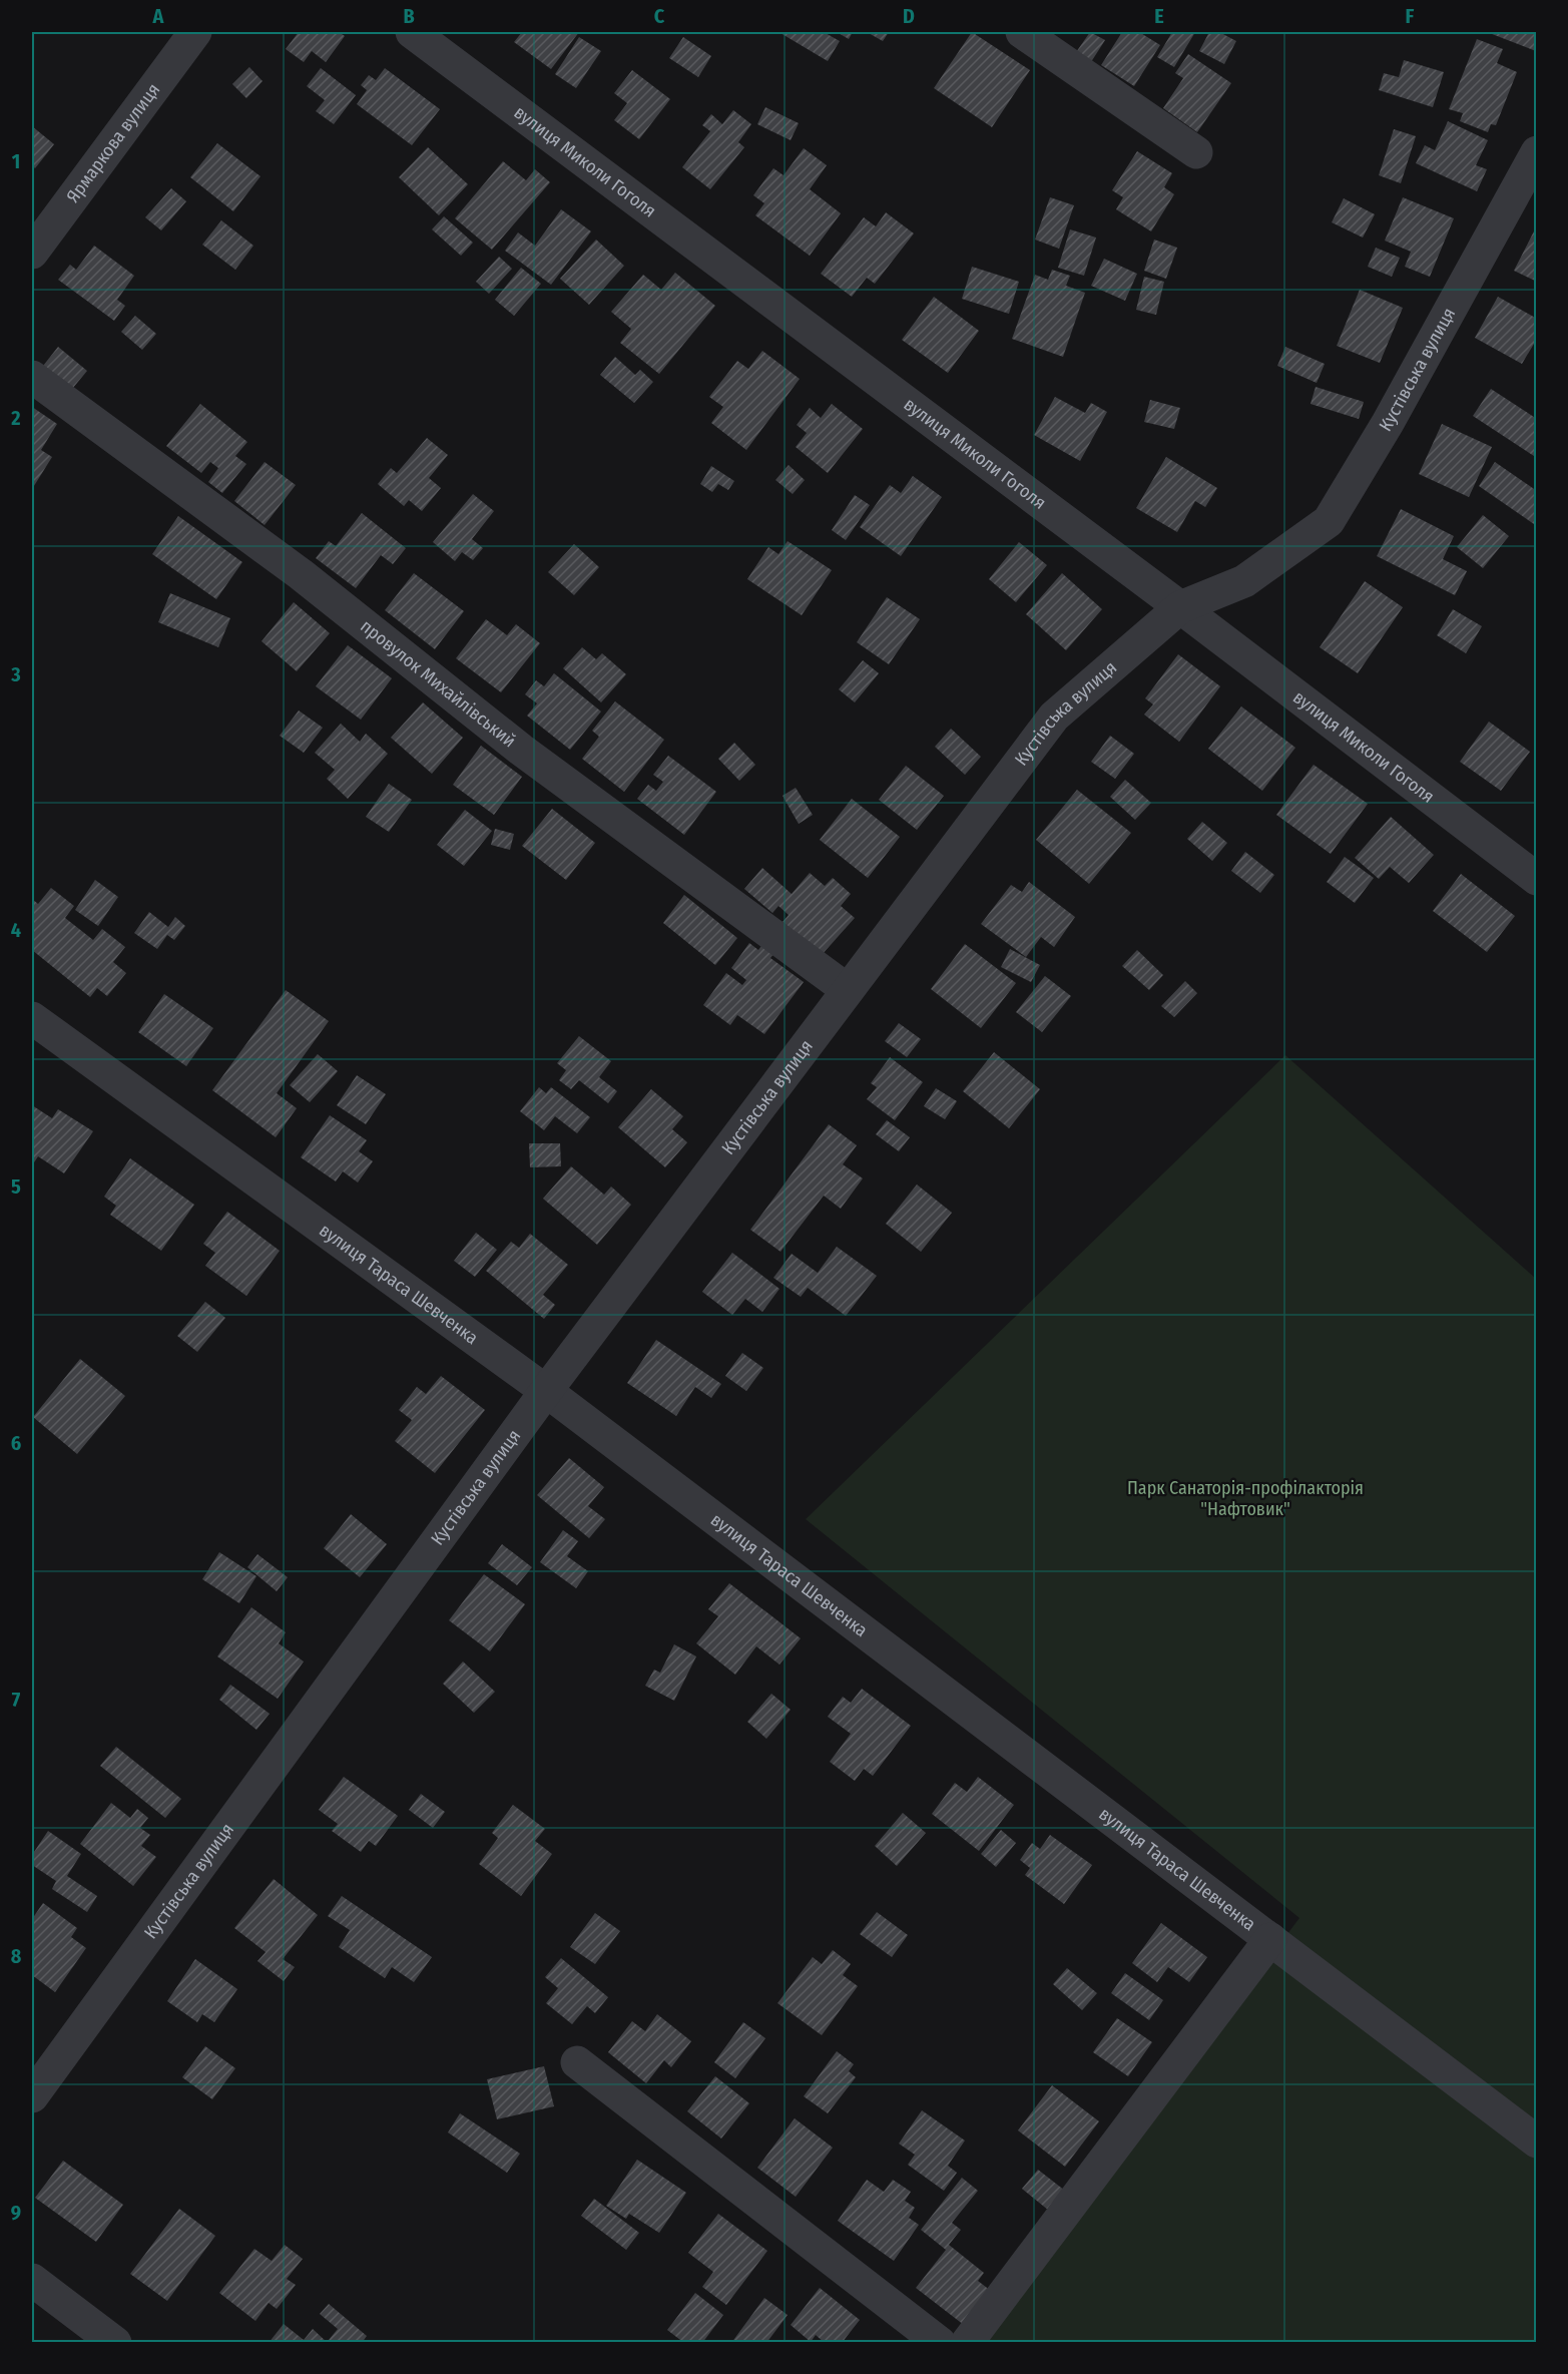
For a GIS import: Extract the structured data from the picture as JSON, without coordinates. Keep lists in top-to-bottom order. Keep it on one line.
{"streets":{"street":["Ярмаркова вулиця","вулиця Миколи Гоголя","Кустівська вулиця","провулок Михайлівський","вулиця Тараса Шевченка"]},"crossings":[["вулиця Миколи Гоголя","Кустівська вулиця"],["Кустівська вулиця","провулок Михайлівський"],["Кустівська вулиця","вулиця Тараса Шевченка"]],"parks":["Парк Санаторія-профілакторія \"Нафтовик\""],"grid":{"columns":["A","B","C","D","E","F"],"rows":["1","2","3","4","5","6","7","8","9"]}}
